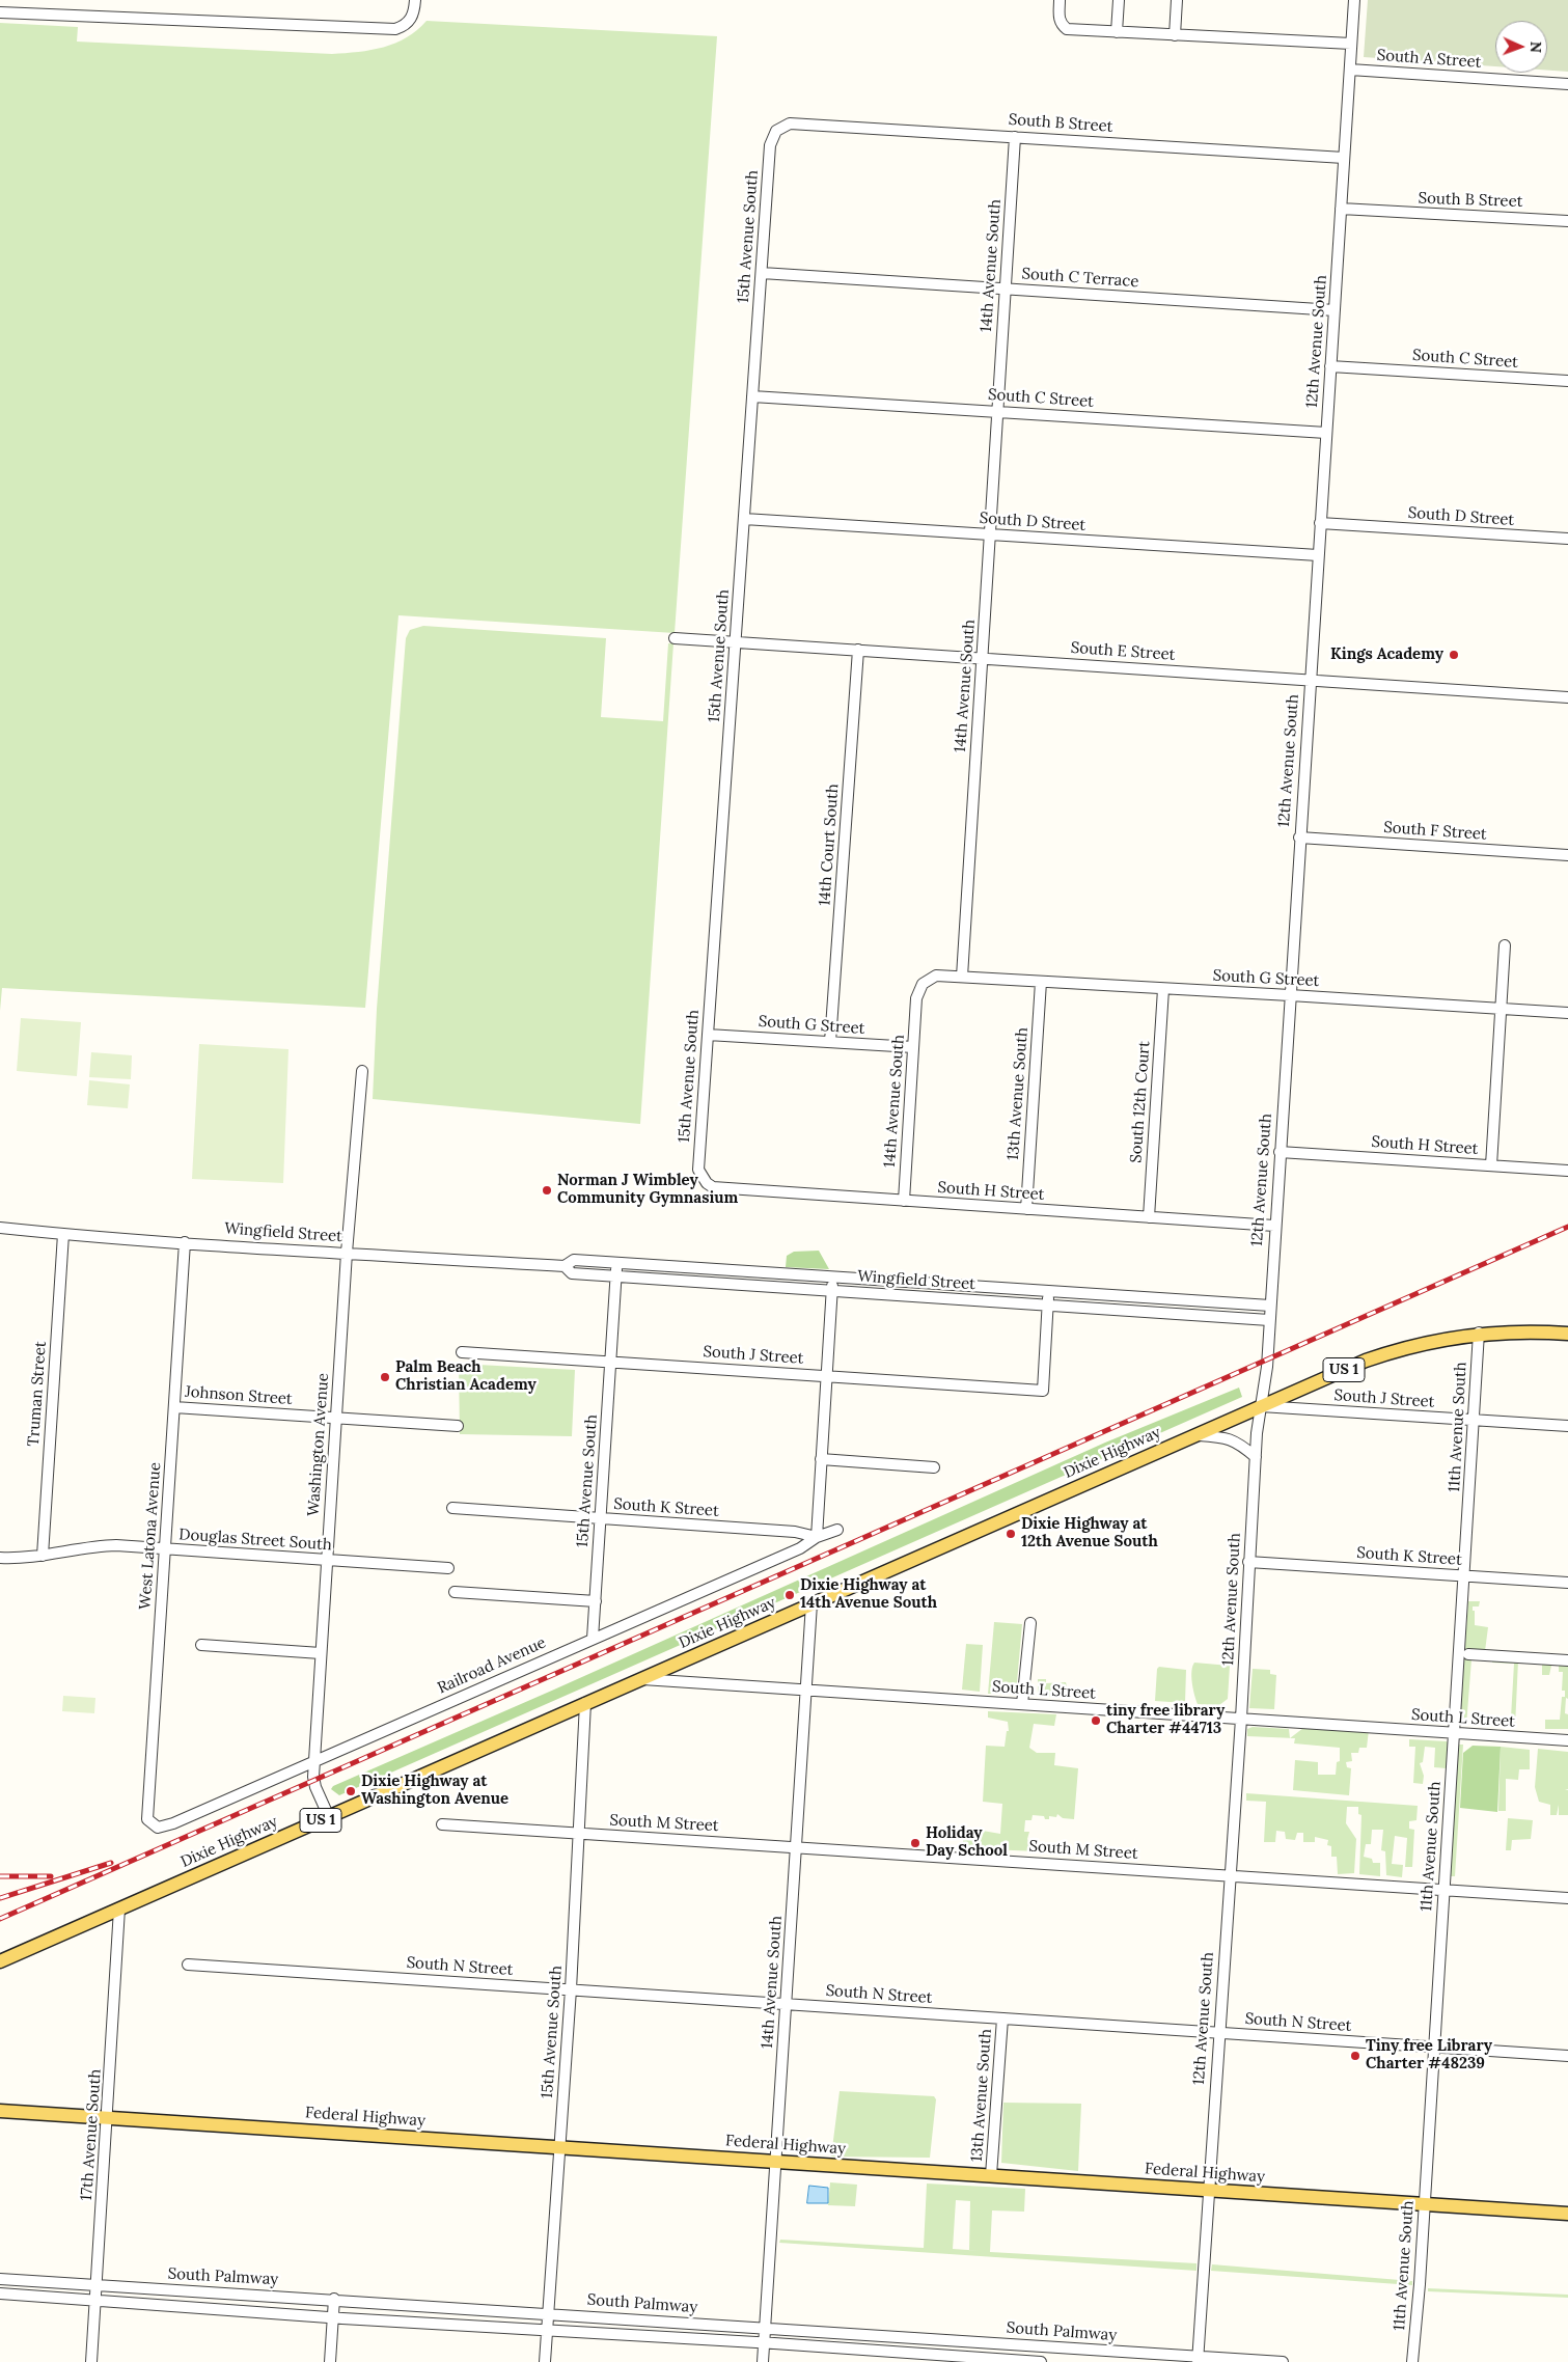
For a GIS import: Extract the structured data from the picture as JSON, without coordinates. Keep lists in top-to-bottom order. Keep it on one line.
{"streets":{"main road":["US 1","Dixie Highway","Federal Highway"],"street":["South A Street","South B Street","15th Avenue South","14th Avenue South","South C Terrace","12th Avenue South","South C Street","South D Street","South E Street","South F Street","14th Court South","South G Street","13th Avenue South","South 12th Court","South H Street","Wingfield Street","South J Street","Truman Street","Johnson Street","11th Avenue South","Washington Avenue","South K Street","West Latona Avenue","Douglas Street South","Railroad Avenue","South L Street","South M Street","South N Street","17th Avenue South","South Palmway"]},"crossings":[["South A Street","12th Avenue South"],["South B Street","15th Avenue South"],["South B Street","14th Avenue South"],["South B Street","12th Avenue South"],["15th Avenue South","South C Terrace"],["15th Avenue South","South C Street"],["15th Avenue South","South D Street"],["15th Avenue South","South E Street"],["15th Avenue South","South G Street"],["15th Avenue South","South H Street"],["15th Avenue South","Wingfield Street"],["15th Avenue South","South J Street"],["15th Avenue South","Dixie Highway"],["15th Avenue South","South K Street"],["15th Avenue South","Railroad Avenue"],["15th Avenue South","South M Street"],["15th Avenue South","South N Street"],["15th Avenue South","Federal Highway"],["15th Avenue South","South Palmway"],["14th Avenue South","South C Terrace"],["14th Avenue South","South C Street"],["14th Avenue South","South D Street"],["14th Avenue South","South E Street"],["14th Avenue South","South G Street"],["14th Avenue South","South H Street"],["14th Avenue South","Dixie Highway"],["14th Avenue South","South L Street"],["14th Avenue South","South M Street"],["14th Avenue South","South N Street"],["14th Avenue South","Federal Highway"],["14th Avenue South","South Palmway"],["South C Terrace","12th Avenue South"],["12th Avenue South","South C Street"],["12th Avenue South","South D Street"],["12th Avenue South","South E Street"],["12th Avenue South","South F Street"],["12th Avenue South","South G Street"],["12th Avenue South","South H Street"],["12th Avenue South","Wingfield Street"],["12th Avenue South","South J Street"],["12th Avenue South","Dixie Highway"],["12th Avenue South","South K Street"],["12th Avenue South","South L Street"],["12th Avenue South","South M Street"],["12th Avenue South","South N Street"],["12th Avenue South","Federal Highway"],["12th Avenue South","South Palmway"],["South E Street","14th Court South"],["14th Court South","South G Street"],["South G Street","13th Avenue South"],["South G Street","South 12th Court"],["13th Avenue South","South H Street"],["13th Avenue South","South N Street"],["13th Avenue South","Federal Highway"],["South 12th Court","South H Street"],["Wingfield Street","South J Street"],["Wingfield Street","Truman Street"],["Wingfield Street","Washington Avenue"],["Wingfield Street","West Latona Avenue"],["South J Street","11th Avenue South"],["South J Street","Dixie Highway"],["Truman Street","Douglas Street South"],["Johnson Street","Washington Avenue"],["Johnson Street","West Latona Avenue"],["11th Avenue South","Dixie Highway"],["11th Avenue South","South K Street"],["11th Avenue South","South L Street"],["11th Avenue South","South M Street"],["11th Avenue South","South N Street"],["11th Avenue South","Federal Highway"],["Washington Avenue","Dixie Highway"],["Washington Avenue","Douglas Street South"],["Washington Avenue","Railroad Avenue"],["Dixie Highway","South L Street"],["Dixie Highway","17th Avenue South"],["South K Street","Railroad Avenue"],["West Latona Avenue","Douglas Street South"],["West Latona Avenue","Railroad Avenue"],["Federal Highway","17th Avenue South"],["17th Avenue South","South Palmway"]],"places":["Kings Academy","Norman J Wimbley Community Gymnasium","Palm Beach Christian Academy","Dixie Highway at 12th Avenue South","Dixie Highway at 14th Avenue South","tiny free library Charter #44713","Dixie Highway at Washington Avenue","Holiday Day School","Tiny free Library Charter #48239"],"north":"right"}
